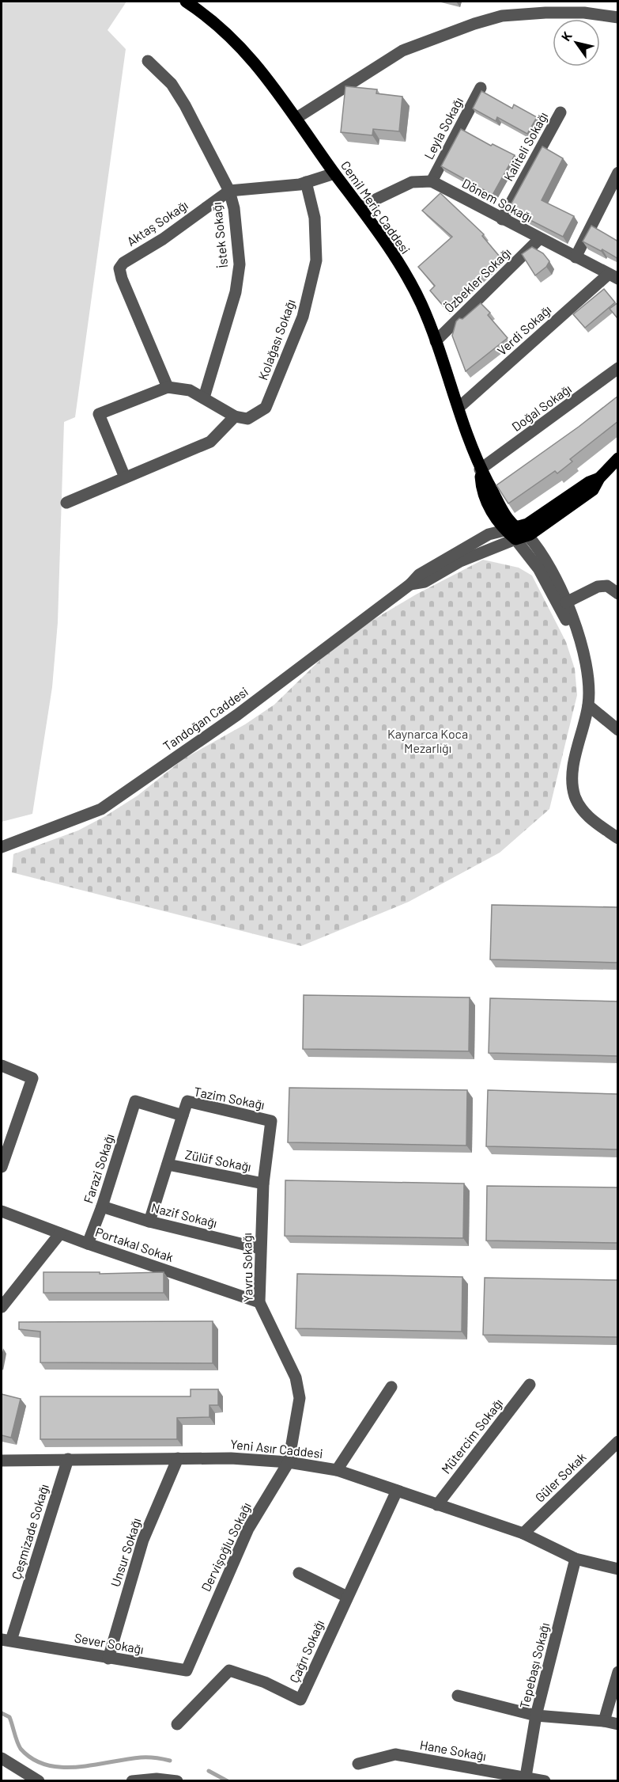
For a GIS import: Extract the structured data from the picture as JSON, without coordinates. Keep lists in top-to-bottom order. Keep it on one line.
{"streets":{"main road":["Cemil Meriç Caddesi"],"street":["Leyla Sokağı","Kaliteli Sokağı","Dönem Sokağı","Aktaş Sokağı","İstek Sokağı","Özbekler Sokağı","Verdi Sokağı","Kolağası Sokağı","Doğal Sokağı","Tandoğan Caddesi","Tazim Sokağı","Zülüf Sokağı","Farazi Sokağı","Nazif Sokağı","Portakal Sokak","Yavru Sokağı","Mütercim Sokağı","Yeni Asır Caddesi","Güler Sokak","Çeşmizade Sokağı","Dervişoğlu Sokağı","Unsur Sokağı","Sever Sokağı","Çağrı Sokağı","Tepebaşı Sokağı","Hane Sokağı"]},"crossings":[["Leyla Sokağı","Dönem Sokağı"],["Kaliteli Sokağı","Dönem Sokağı"],["Dönem Sokağı","Özbekler Sokağı"],["Dönem Sokağı","Verdi Sokağı"],["Cemil Meriç Caddesi","Aktaş Sokağı"],["Cemil Meriç Caddesi","Özbekler Sokağı"],["Cemil Meriç Caddesi","Verdi Sokağı"],["Cemil Meriç Caddesi","Doğal Sokağı"],["Cemil Meriç Caddesi","Tandoğan Caddesi"],["Aktaş Sokağı","İstek Sokağı"],["Aktaş Sokağı","Kolağası Sokağı"],["Tazim Sokağı","Farazi Sokağı"],["Tazim Sokağı","Yavru Sokağı"],["Zülüf Sokağı","Yavru Sokağı"],["Farazi Sokağı","Nazif Sokağı"],["Farazi Sokağı","Portakal Sokak"],["Nazif Sokağı","Yavru Sokağı"],["Portakal Sokak","Yavru Sokağı"],["Yavru Sokağı","Yeni Asır Caddesi"],["Yavru Sokağı","Dervişoğlu Sokağı"],["Mütercim Sokağı","Yeni Asır Caddesi"],["Yeni Asır Caddesi","Güler Sokak"],["Yeni Asır Caddesi","Çeşmizade Sokağı"],["Yeni Asır Caddesi","Dervişoğlu Sokağı"],["Yeni Asır Caddesi","Unsur Sokağı"],["Yeni Asır Caddesi","Çağrı Sokağı"],["Yeni Asır Caddesi","Tepebaşı Sokağı"],["Çeşmizade Sokağı","Sever Sokağı"],["Dervişoğlu Sokağı","Sever Sokağı"],["Unsur Sokağı","Sever Sokağı"],["Tepebaşı Sokağı","Hane Sokağı"]],"parks":["Kaynarca Koca Mezarlığı"],"north":"top left"}
